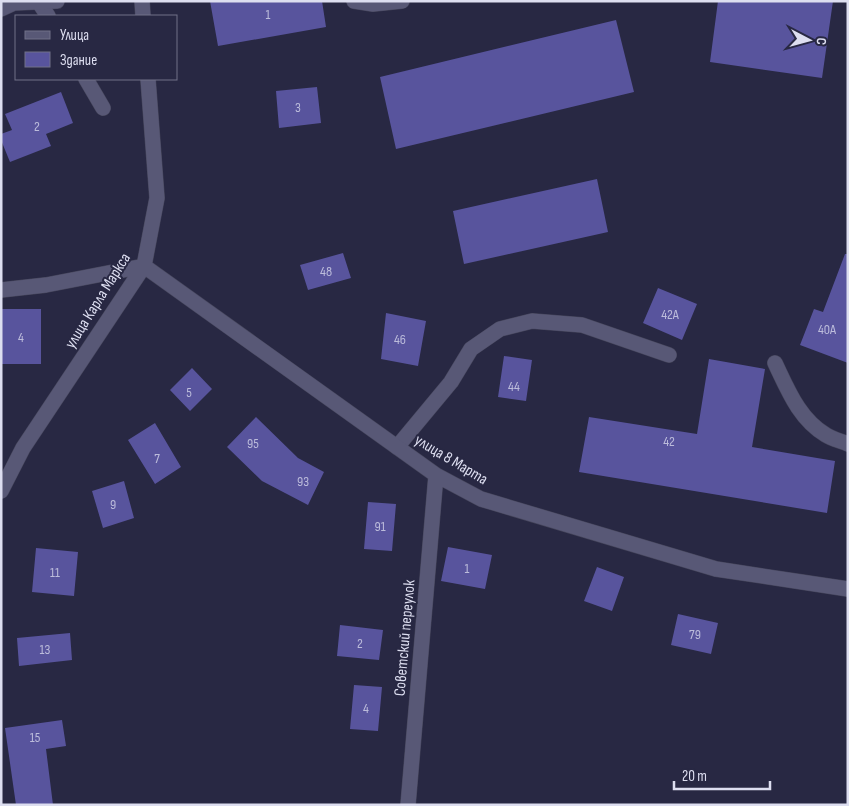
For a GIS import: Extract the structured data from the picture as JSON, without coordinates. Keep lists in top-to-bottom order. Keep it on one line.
{"streets":{"street":["улица Карла Маркса","улица 8 Марта","Советский переулок"]},"crossings":[["улица Карла Маркса","улица 8 Марта"],["улица 8 Марта","Советский переулок"]],"house_numbers":["1","3","2","48","42А","40А","4","46","44","5","42","95","7","93","9","91","1","11","79","2","13","4","15"],"legend":["Улица","Здание"],"scale_bar":"20 m","north":"right"}
